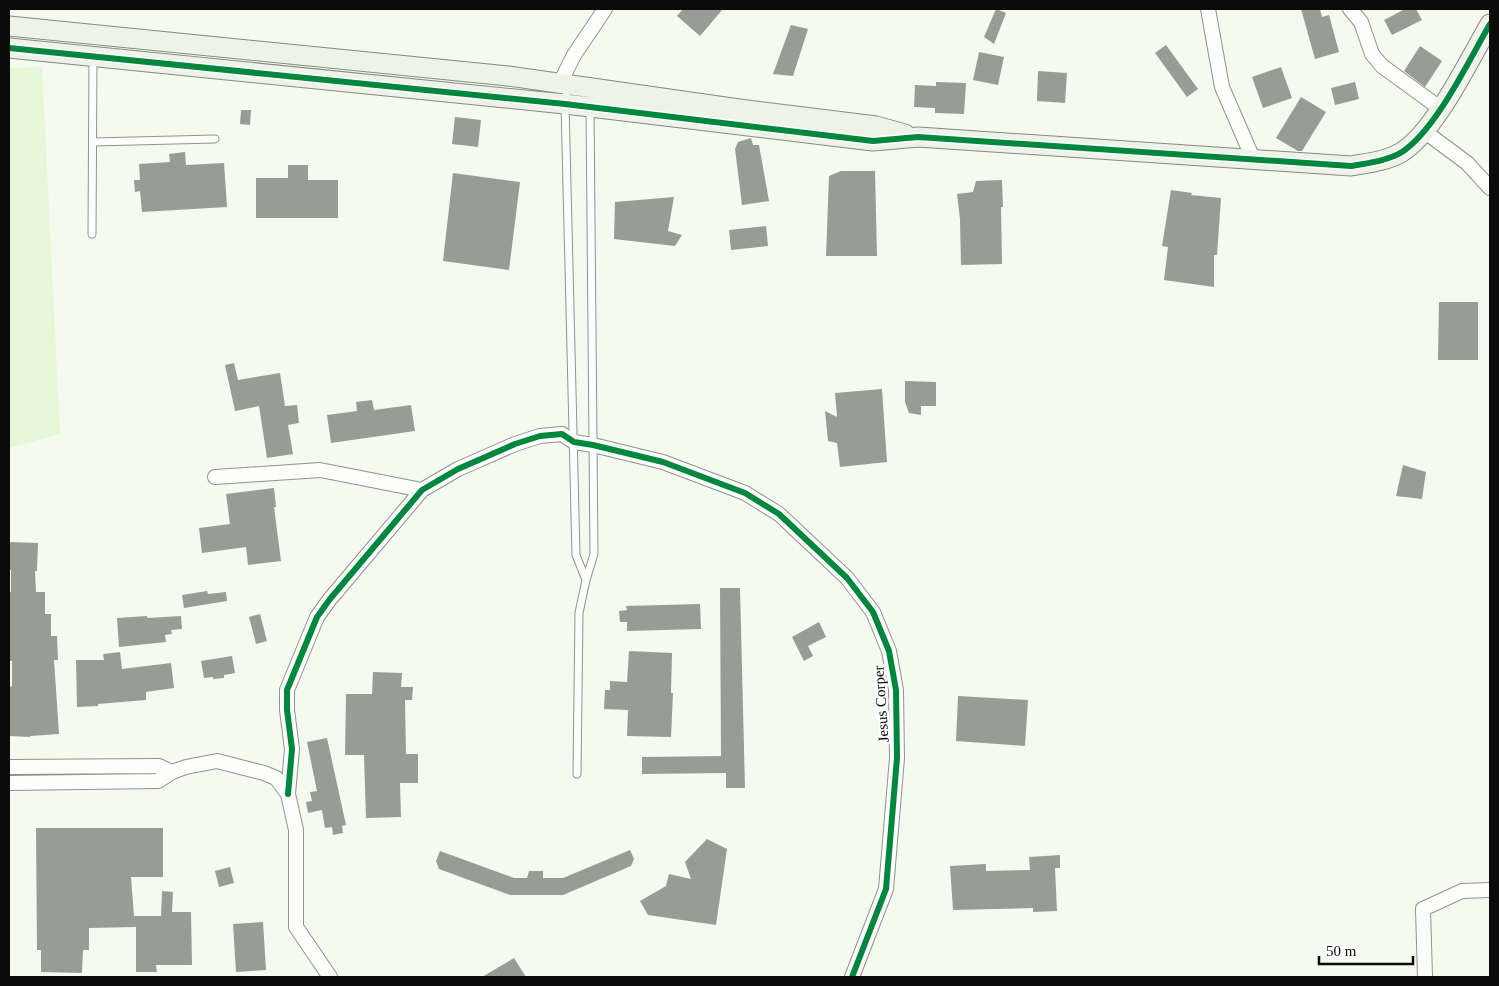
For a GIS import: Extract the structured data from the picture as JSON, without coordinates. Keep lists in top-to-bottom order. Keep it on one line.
{"streets":{"street":["Jesus Corper"]},"scale_bar":"50 m"}
